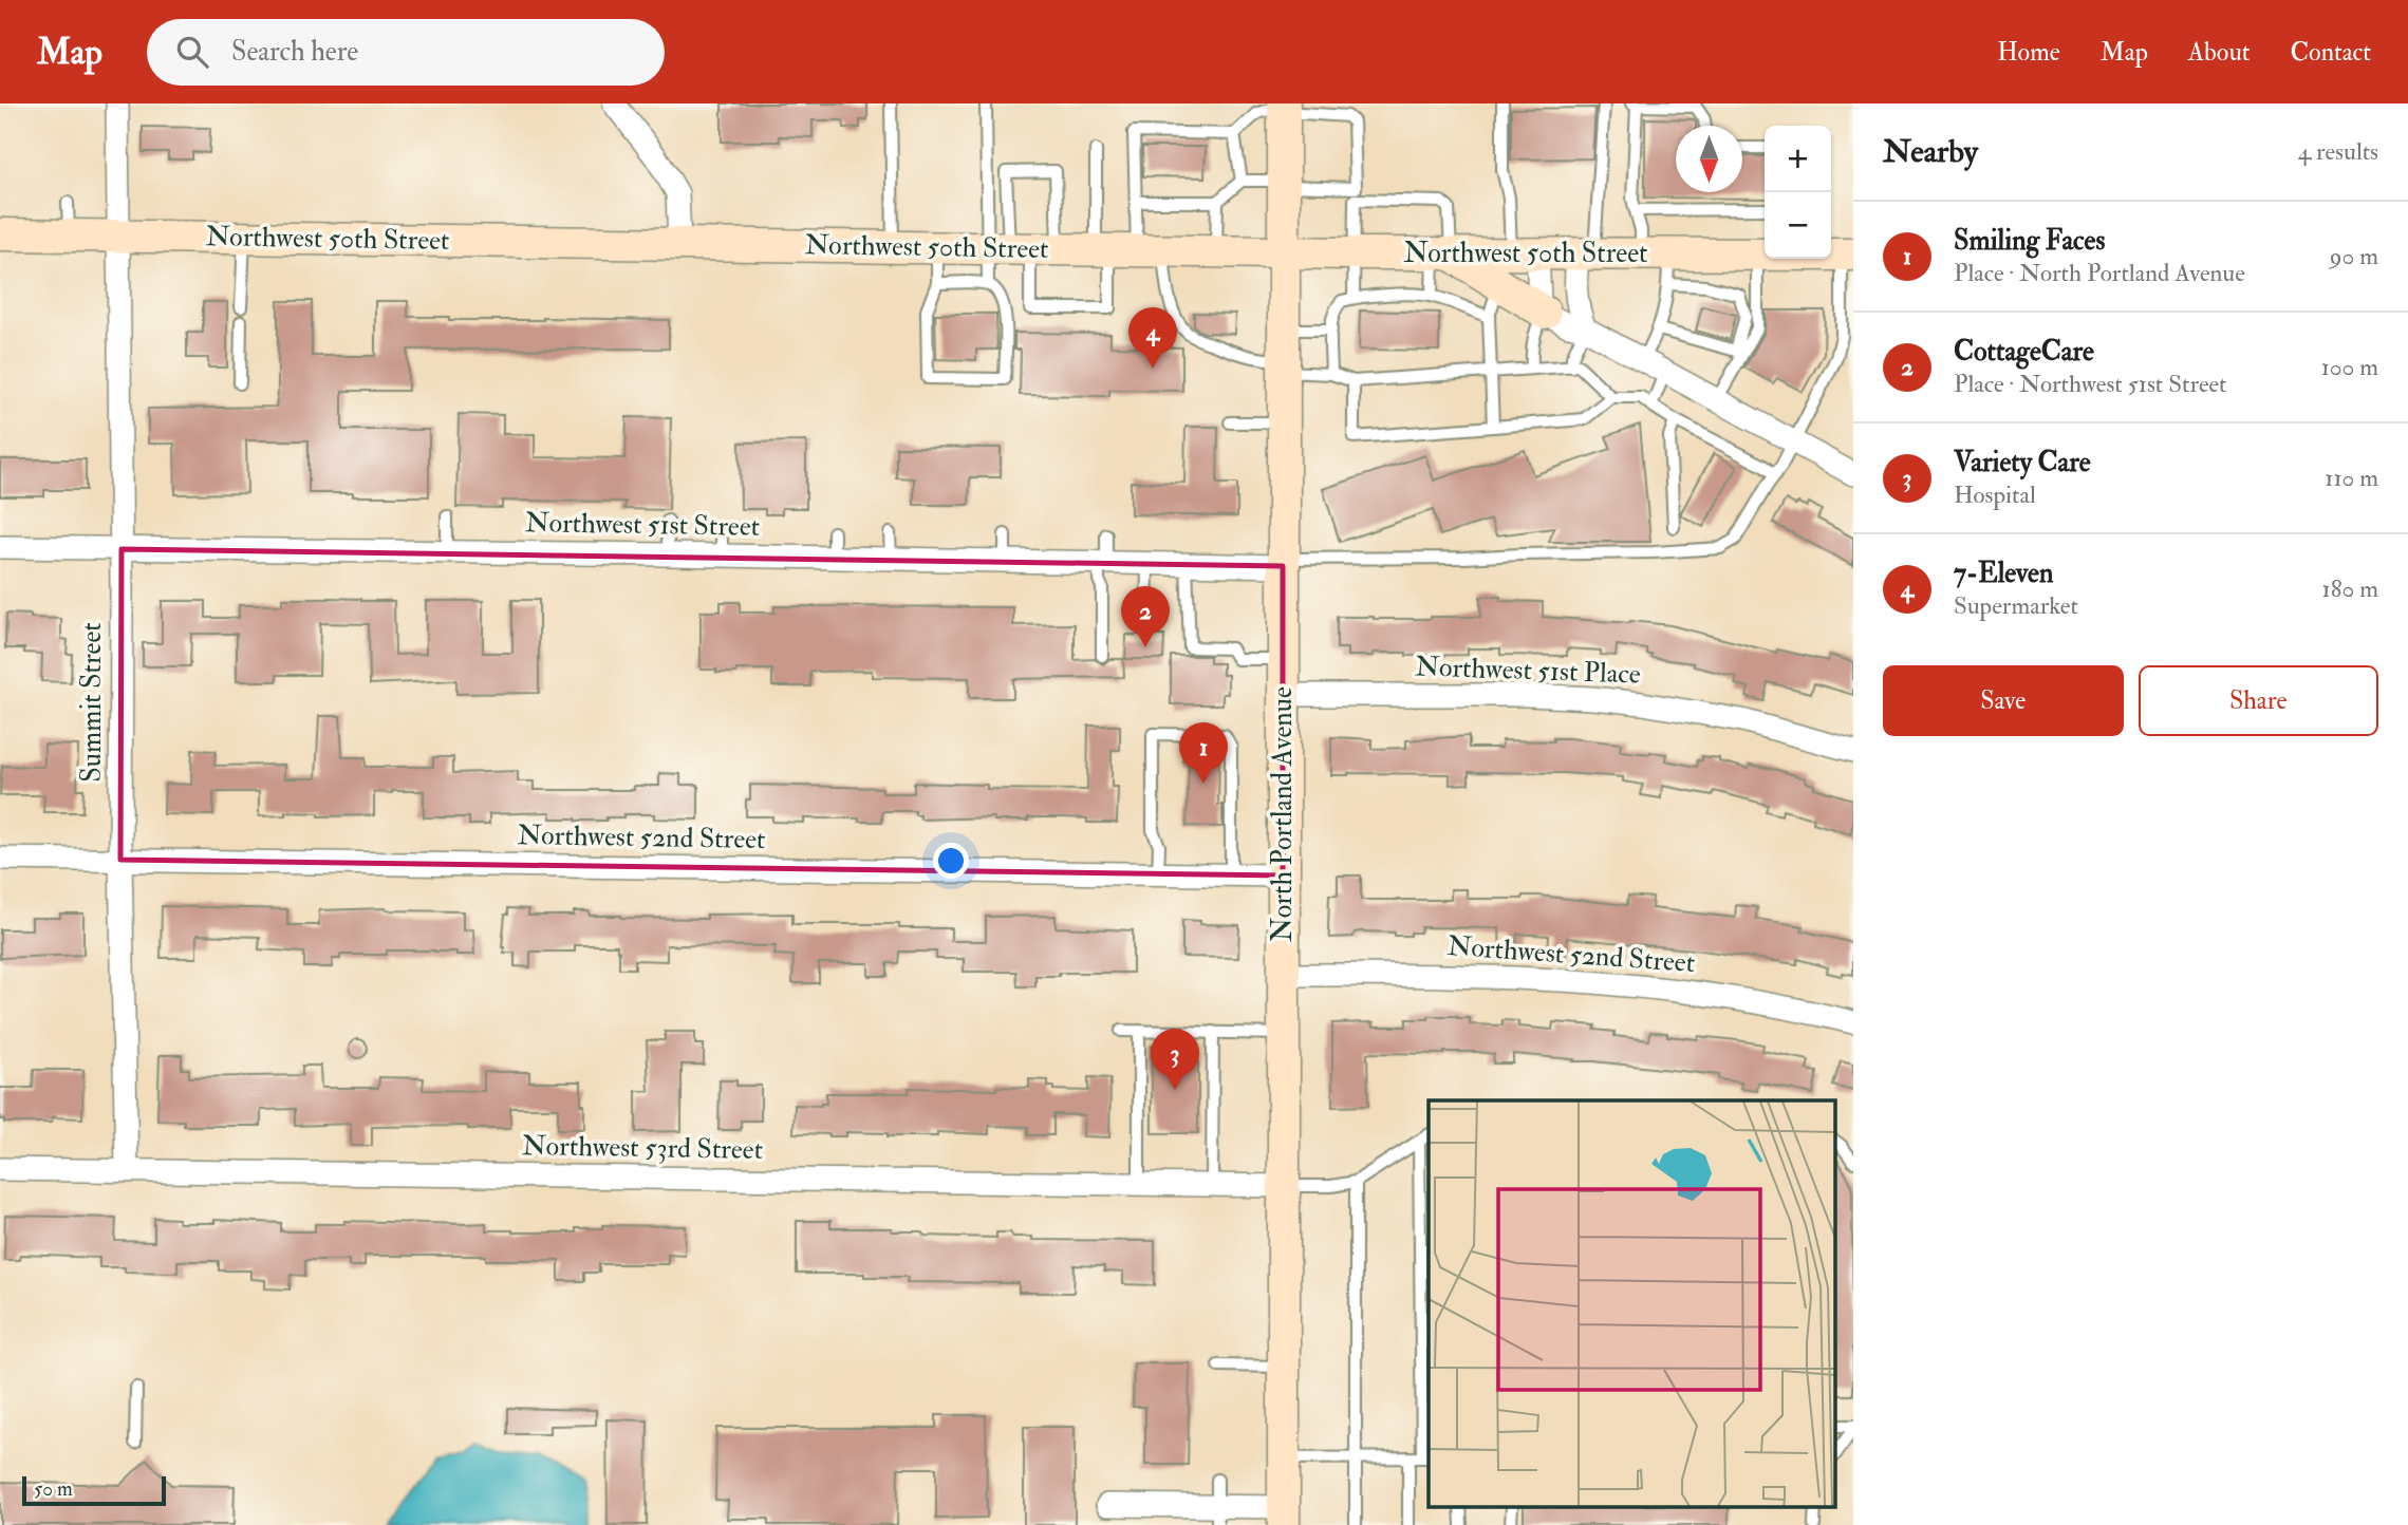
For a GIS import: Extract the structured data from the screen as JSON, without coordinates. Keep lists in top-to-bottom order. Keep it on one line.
{"streets":{"main road":["Northwest 50th Street","North Portland Avenue"],"street":["Northwest 51st Street","Northwest 51st Place","Summit Street","Northwest 52nd Street","Northwest 53rd Street"]},"crossings":[["Northwest 50th Street","Summit Street"],["Northwest 50th Street","North Portland Avenue"],["Northwest 51st Street","Summit Street"],["Northwest 51st Street","North Portland Avenue"],["Northwest 51st Place","North Portland Avenue"],["Summit Street","Northwest 52nd Street"],["Summit Street","Northwest 53rd Street"],["North Portland Avenue","Northwest 52nd Street"],["North Portland Avenue","Northwest 53rd Street"]],"scale_bar":"50 m","north":"bottom","page":{"header":"Map","search":"Search here","nav":["Home","Map","About","Contact"],"heading":["Nearby","4 results"],"map_buttons":["+","−"],"list":[{"mark":"1","name":"Smiling Faces","note":"Place · North Portland Avenue","value":"90 m"},{"mark":"2","name":"CottageCare","note":"Place · Northwest 51st Street","value":"100 m"},{"mark":"3","name":"Variety Care","note":"Hospital","value":"110 m"},{"mark":"4","name":"7-Eleven","note":"Supermarket","value":"180 m"}],"pins":["4","2","1","3"],"buttons":["Save","Share"],"scale":"50 m"}}
